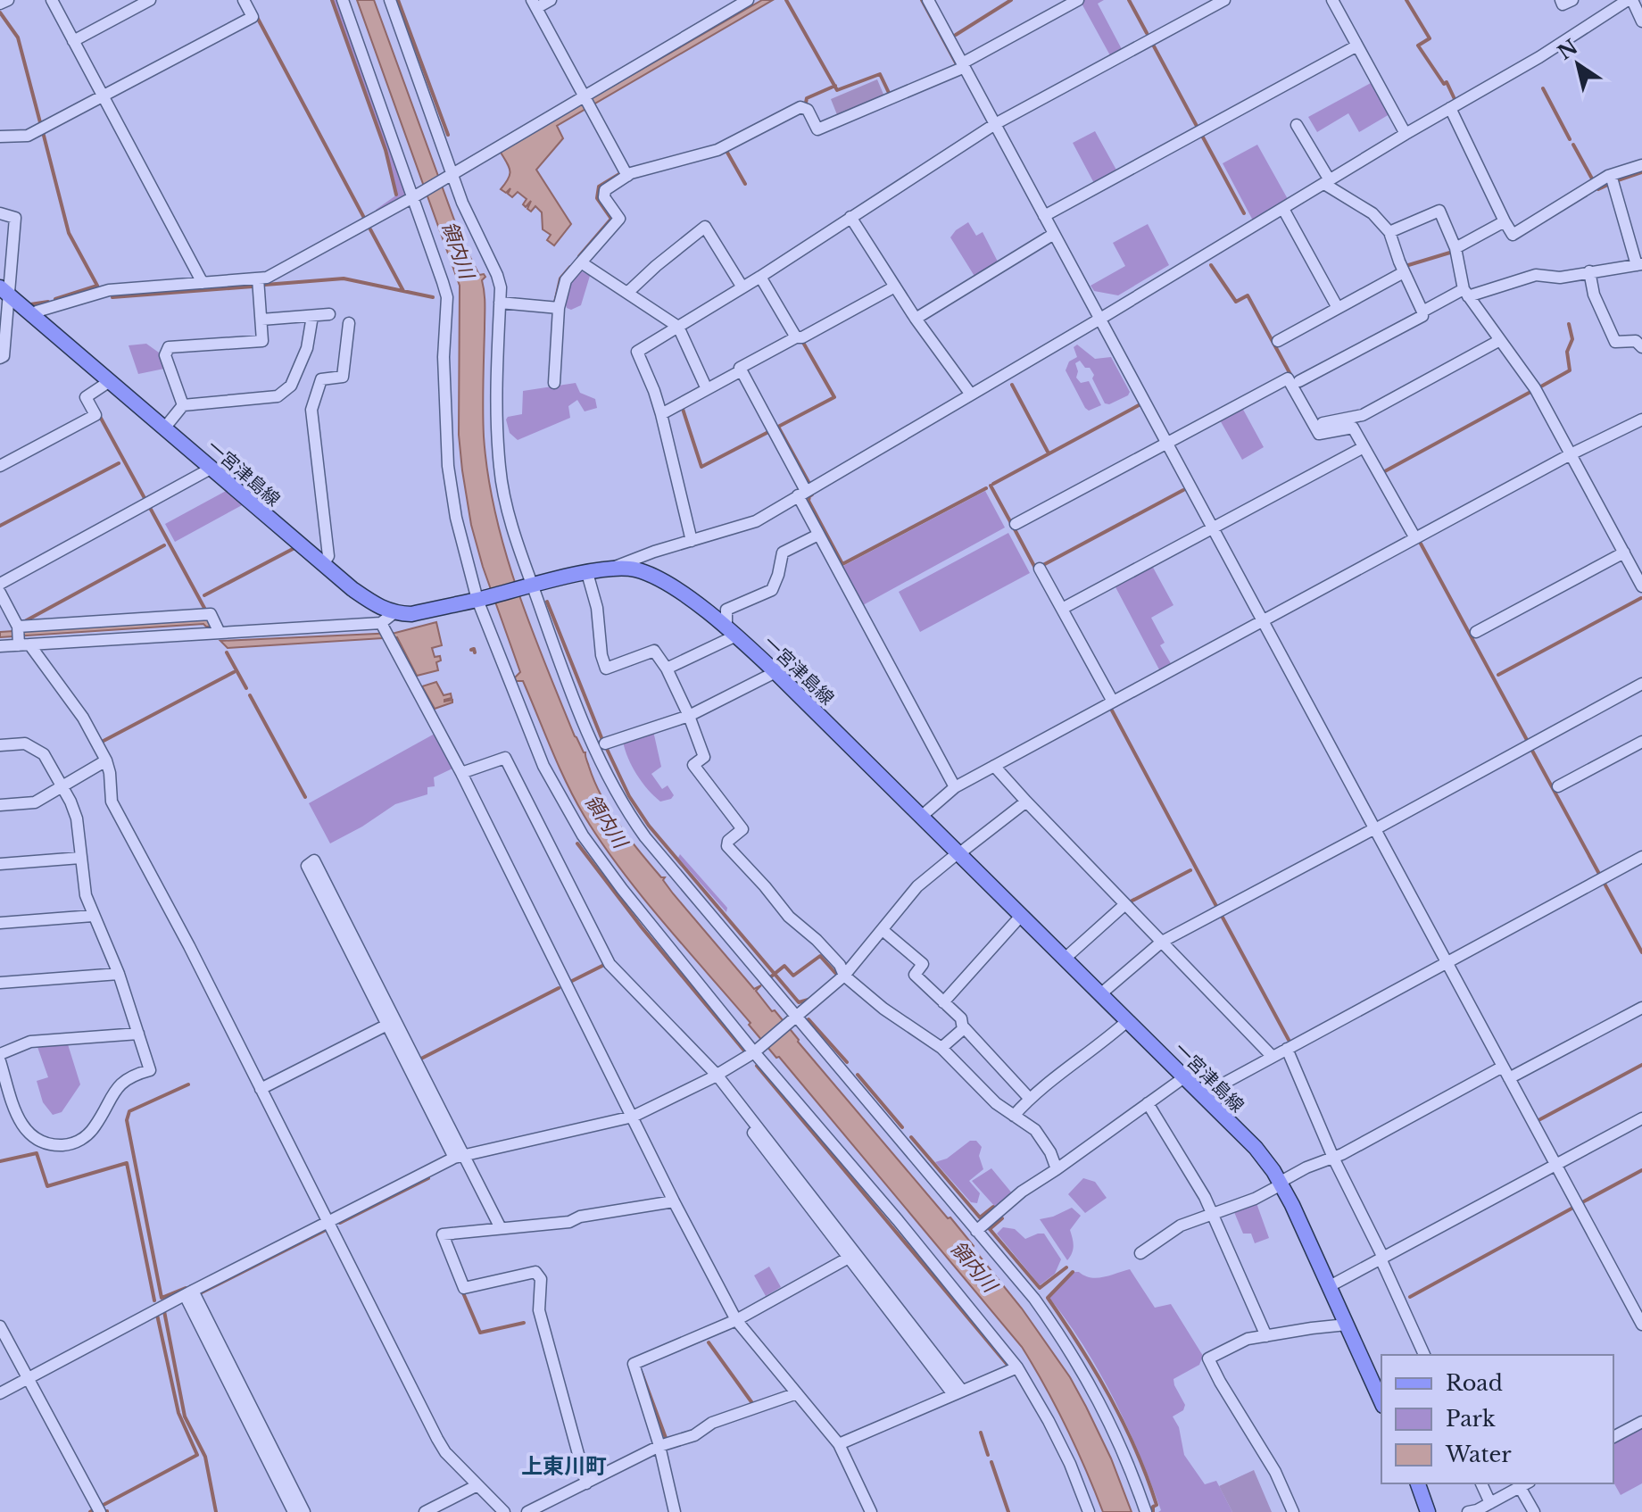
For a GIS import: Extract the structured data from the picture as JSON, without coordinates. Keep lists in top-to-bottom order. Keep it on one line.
{"streets":{"main road":["一宮津島線"]},"districts":["上東川町"],"water":["領内川"],"legend":["Road","Park","Water"],"north":"top left"}
